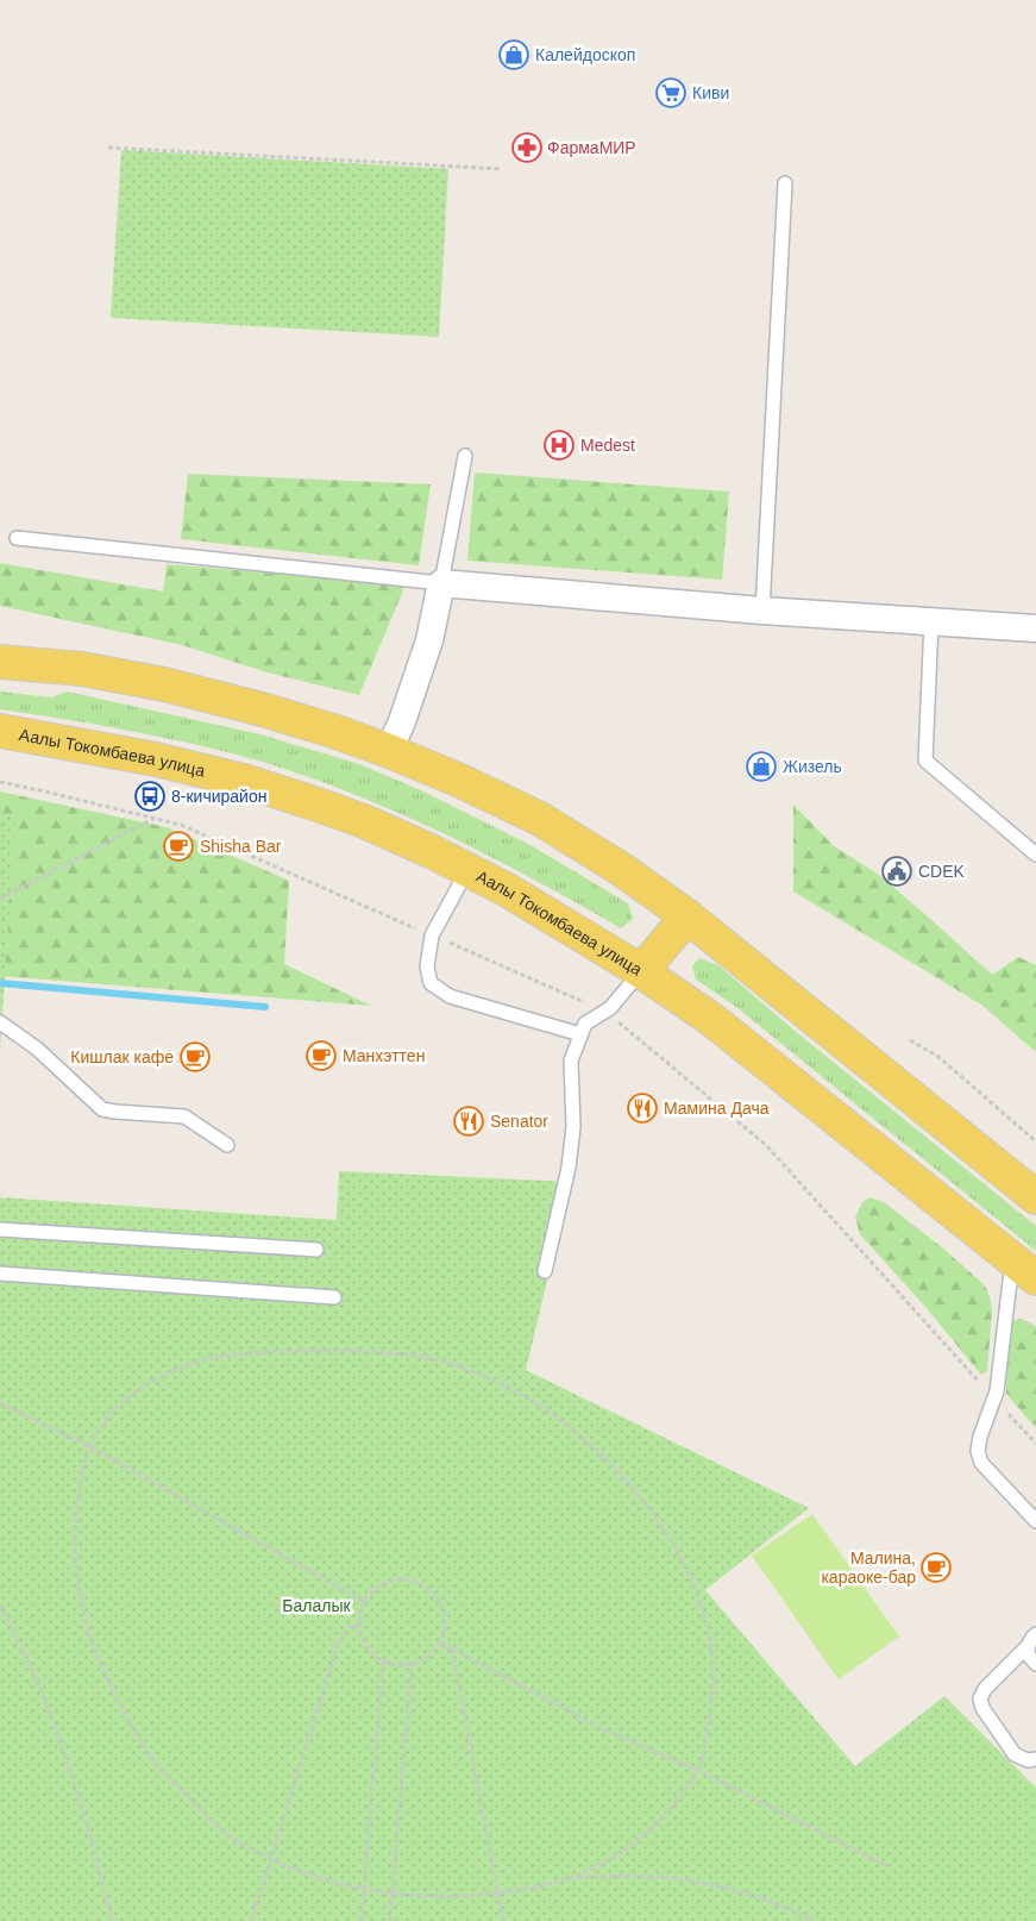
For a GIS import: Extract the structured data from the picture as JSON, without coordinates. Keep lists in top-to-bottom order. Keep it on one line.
{"streets":{"main road":["Аалы Токомбаева улица"]},"parks":["Балалык"],"places":{"shop":["Калейдоскоп","Жизель"],"supermarket":["Киви"],"pharmacy":["ФармаМИР"],"hospital":["Medest"],"bus stop":["8-кичирайон"],"cafe":["Shisha Bar","Манхэттен","Кишлак кафе","Малина, караоке-бар"],"public building":["CDEK"],"restaurant":["Мамина Дача","Senator"]}}
